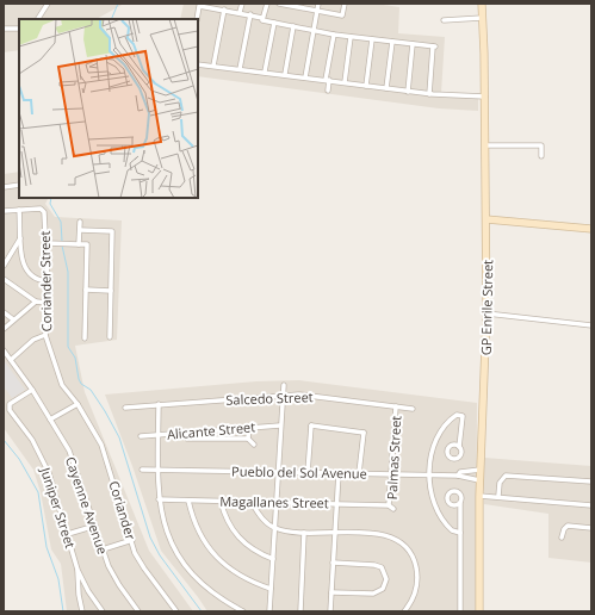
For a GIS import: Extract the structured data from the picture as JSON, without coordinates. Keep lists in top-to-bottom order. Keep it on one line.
{"streets":{"street":["Coriander Street","GP Enrile Street","Salcedo Street","Alicante Street","Palmas Street","Pueblo del Sol Avenue","Magallanes Street","Cayenne Avenue","Juniper Street","Coriander"]},"crossings":[["Coriander Street","Coriander"],["GP Enrile Street","Pueblo del Sol Avenue"],["Salcedo Street","Palmas Street"],["Palmas Street","Pueblo del Sol Avenue"],["Palmas Street","Magallanes Street"],["Cayenne Avenue","Juniper Street"]]}
